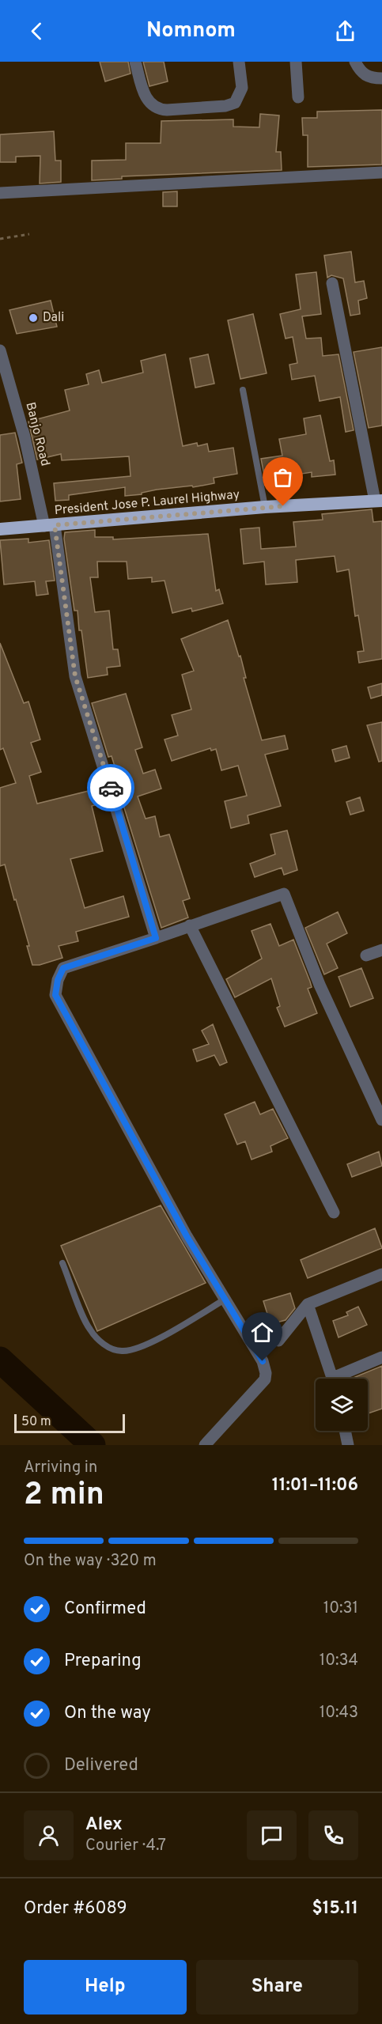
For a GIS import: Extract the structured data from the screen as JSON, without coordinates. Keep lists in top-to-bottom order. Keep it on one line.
{"streets":{"highway":["President Jose P. Laurel Highway"],"street":["Banjo Road"]},"crossings":[["Banjo Road","President Jose P. Laurel Highway"]],"places":["Dali"],"scale_bar":"50 m","page":{"header":"Nomnom","scale":"50 m","heading":["2 min","Arriving in","11:01–11:06"],"panel":["Alex","Courier · 4.7","Order #6089","$15.11"],"bar":"On the way · 320 m","list":[["Confirmed","10:31"],["Preparing","10:34"],["On the way","10:43"],"Delivered"],"buttons":["Help","Share"]}}
